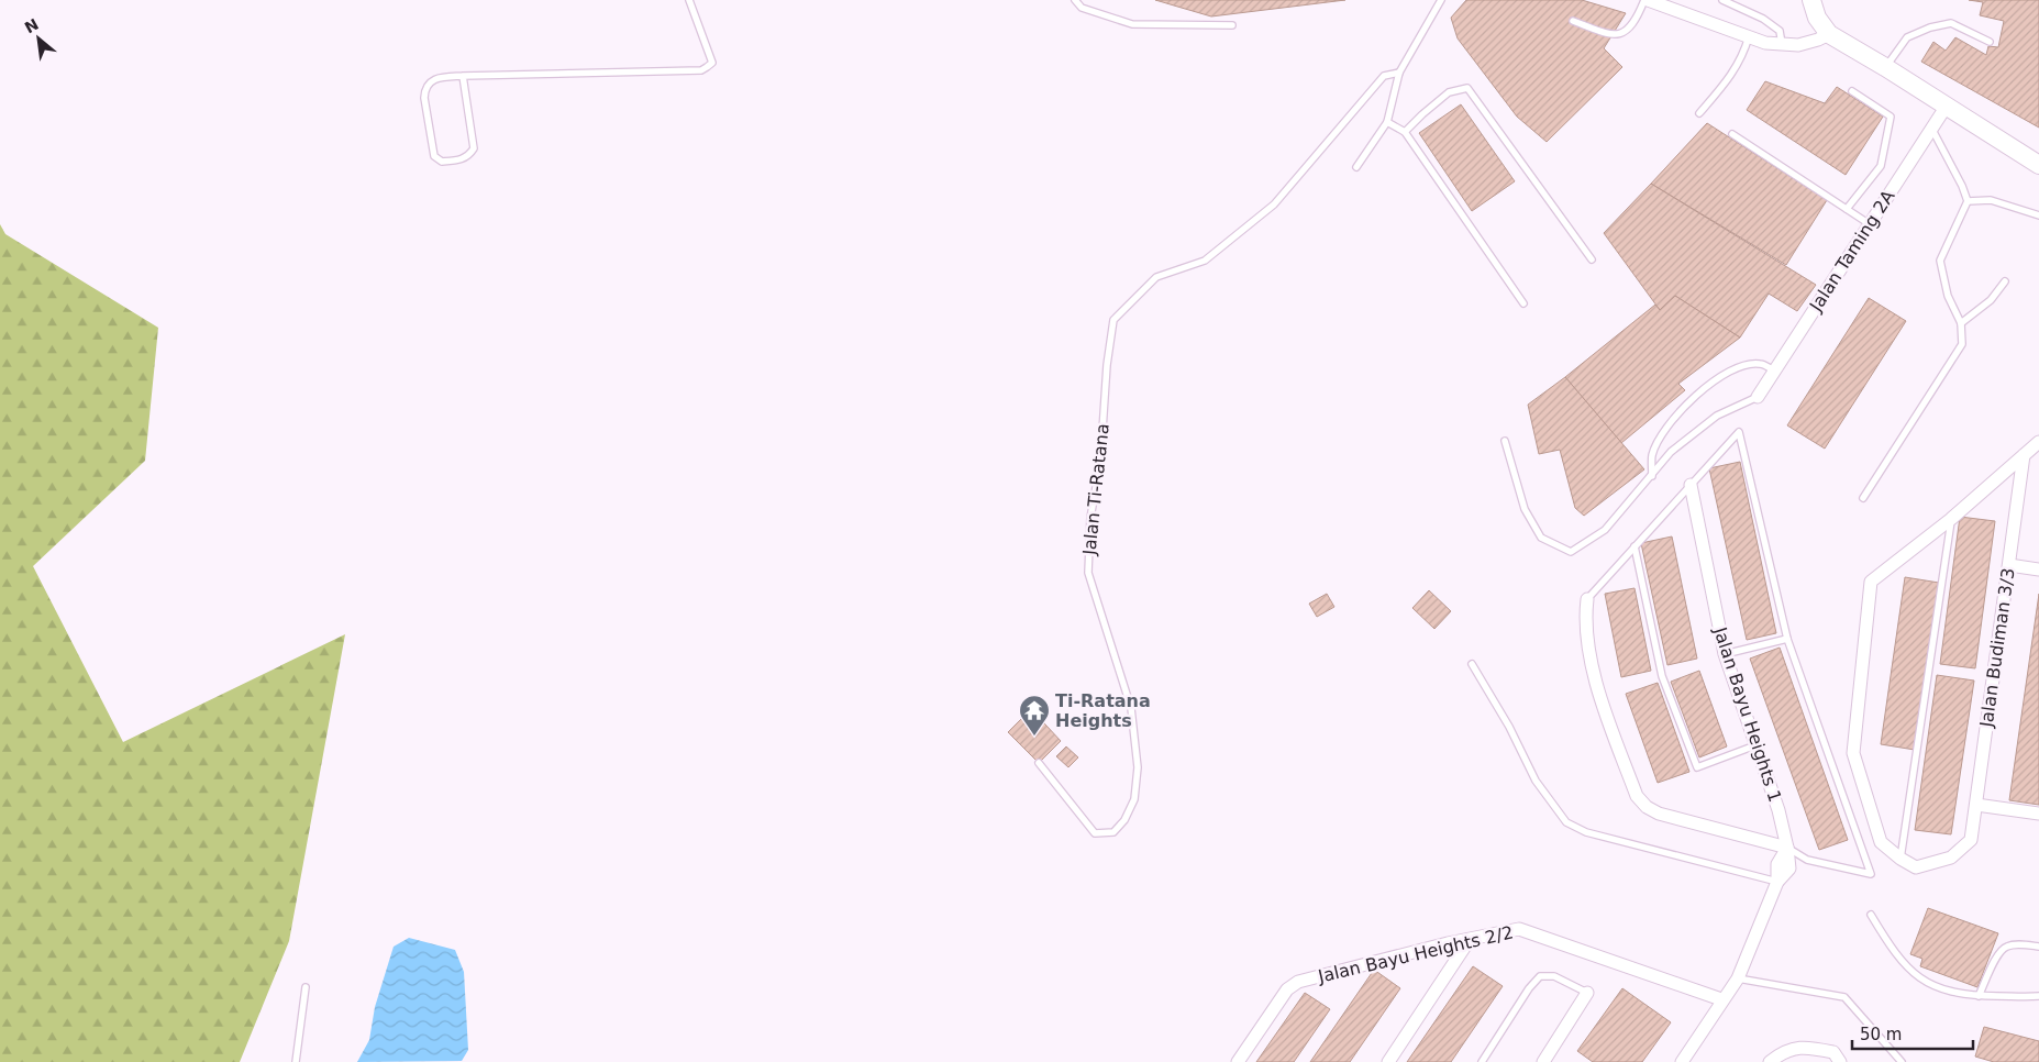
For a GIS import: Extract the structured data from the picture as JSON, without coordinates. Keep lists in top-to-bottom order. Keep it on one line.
{"streets":{"street":["Jalan Taming 2A","Jalan Budiman 3/3","Jalan Bayu Heights 1","Jalan Bayu Heights 2/2"],"lane":["Jalan Ti-Ratana"]},"crossings":[["Jalan Bayu Heights 1","Jalan Bayu Heights 2/2"]],"places":{"temple":["Ti-Ratana Heights"]},"scale_bar":"50 m","north":"top left"}
